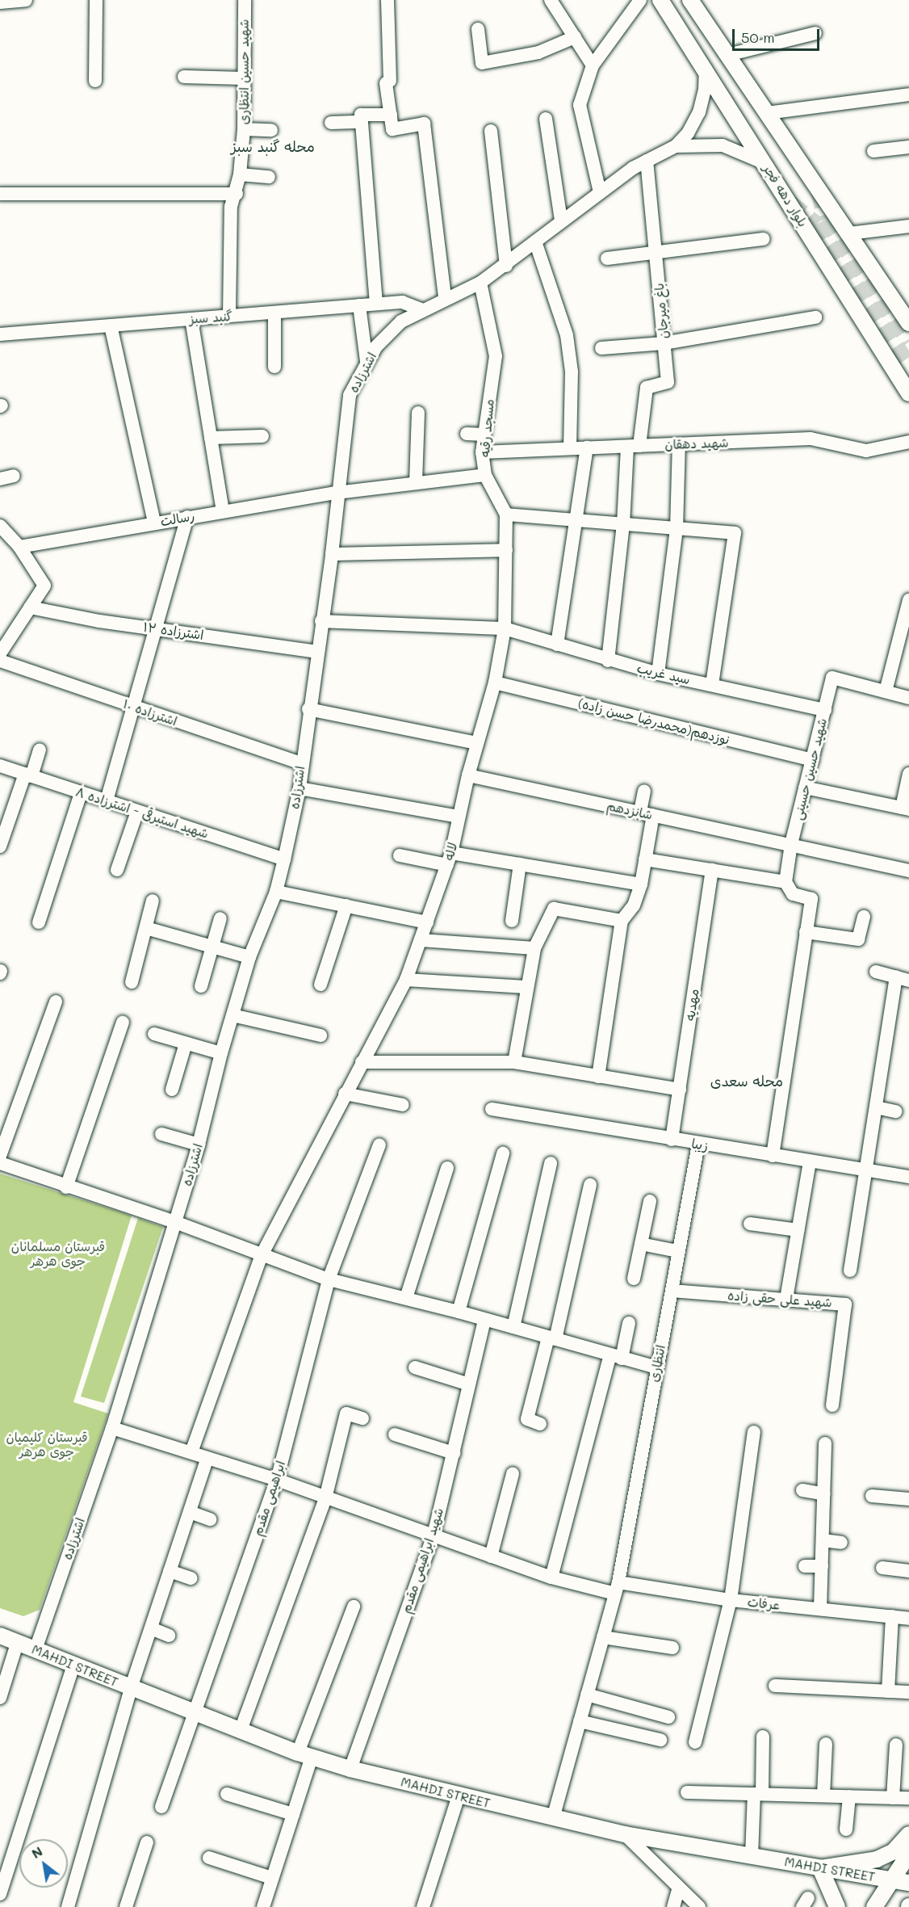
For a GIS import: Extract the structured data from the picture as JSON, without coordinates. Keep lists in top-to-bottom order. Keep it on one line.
{"streets":{"main road":["بلوار دهه فجر","MAHDI STREET"],"street":["شهید حسین انتظاری","باغ میرجان","گنبد سبز","اشترزاده","مسجد رقیه","شهید دهقان","رسالت","اشترزاده ۱۲","سید غریب","اشترزاده ۱۰","نوزدهم(محمدرضا حسن زاده)","شهید حسین حسینی","شانزدهم","شهید استبرقی - اشترزاده ۸","لاله","مهدیه","زیبا","شهید علی حقی زاده","انتظاری","ابراهیمی مقدم","شهید ابراهیمی مقدم","عرفات"]},"crossings":[["شهید حسین انتظاری","گنبد سبز"],["بلوار دهه فجر","اشترزاده"],["باغ میرجان","اشترزاده"],["باغ میرجان","شهید دهقان"],["گنبد سبز","اشترزاده"],["اشترزاده","مسجد رقیه"],["اشترزاده","رسالت"],["اشترزاده","اشترزاده ۱۲"],["اشترزاده","سید غریب"],["اشترزاده","اشترزاده ۱۰"],["اشترزاده","شهید استبرقی - اشترزاده ۸"],["اشترزاده","عرفات"],["اشترزاده","MAHDI STREET"],["مسجد رقیه","شهید دهقان"],["مسجد رقیه","رسالت"],["مسجد رقیه","سید غریب"],["مسجد رقیه","لاله"],["سید غریب","شهید حسین حسینی"],["سید غریب","لاله"],["نوزدهم(محمدرضا حسن زاده)","شهید حسین حسینی"],["نوزدهم(محمدرضا حسن زاده)","لاله"],["شهید حسین حسینی","شانزدهم"],["شانزدهم","لاله"],["لاله","عرفات"],["مهدیه","زیبا"],["زیبا","انتظاری"],["شهید علی حقی زاده","انتظاری"],["انتظاری","عرفات"],["انتظاری","MAHDI STREET"],["ابراهیمی مقدم","عرفات"],["ابراهیمی مقدم","MAHDI STREET"],["شهید ابراهیمی مقدم","عرفات"],["شهید ابراهیمی مقدم","MAHDI STREET"]],"districts":["محله گنبد سبز","محله سعدی"],"parks":["قبرستان مسلمانان جوی هرهر","قبرستان کلیمیان جوی هرهر"],"scale_bar":"50 m","north":"top left"}
